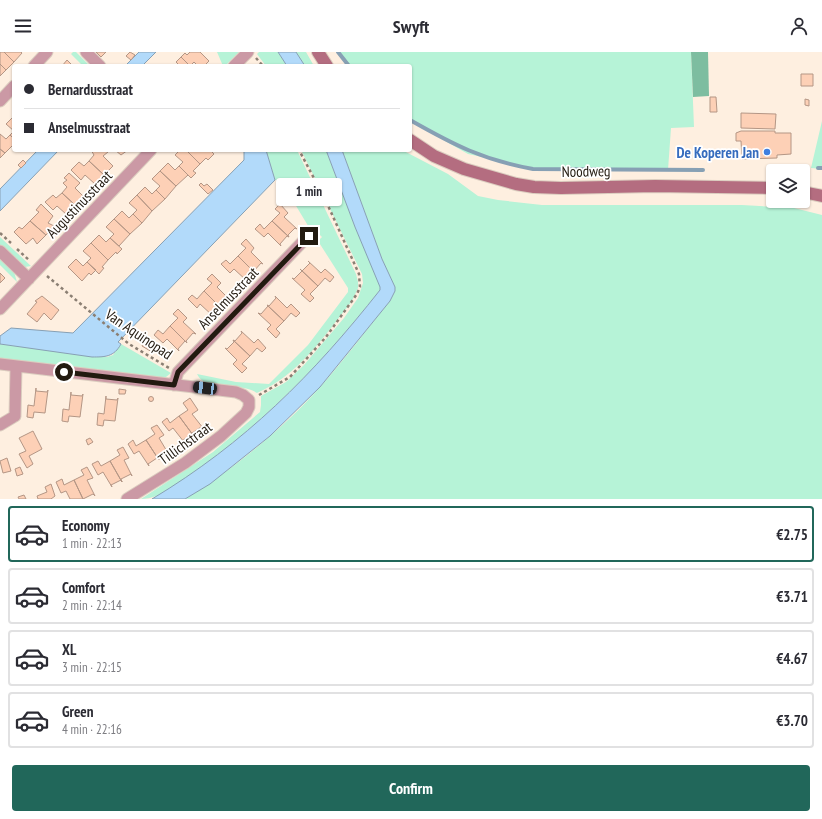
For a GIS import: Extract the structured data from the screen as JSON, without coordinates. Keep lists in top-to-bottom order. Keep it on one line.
{"streets":{"main road":["Noodweg"],"street":["Augustinusstraat","Anselmusstraat","Tillichstraat"],"path":["Van Aquinopad"]},"crossings":[["Anselmusstraat","Van Aquinopad"]],"places":["De Koperen Jan"],"page":{"header":"Swyft","banner":["Bernardusstraat","Anselmusstraat"],"bubble":"1 min","list":[{"name":"Economy","note":"1 min · 22:13","value":"€2.75"},{"name":"Comfort","note":"2 min · 22:14","value":"€3.71"},{"name":"XL","note":"3 min · 22:15","value":"€4.67"},{"name":"Green","note":"4 min · 22:16","value":"€3.70"}],"buttons":"Confirm"}}
